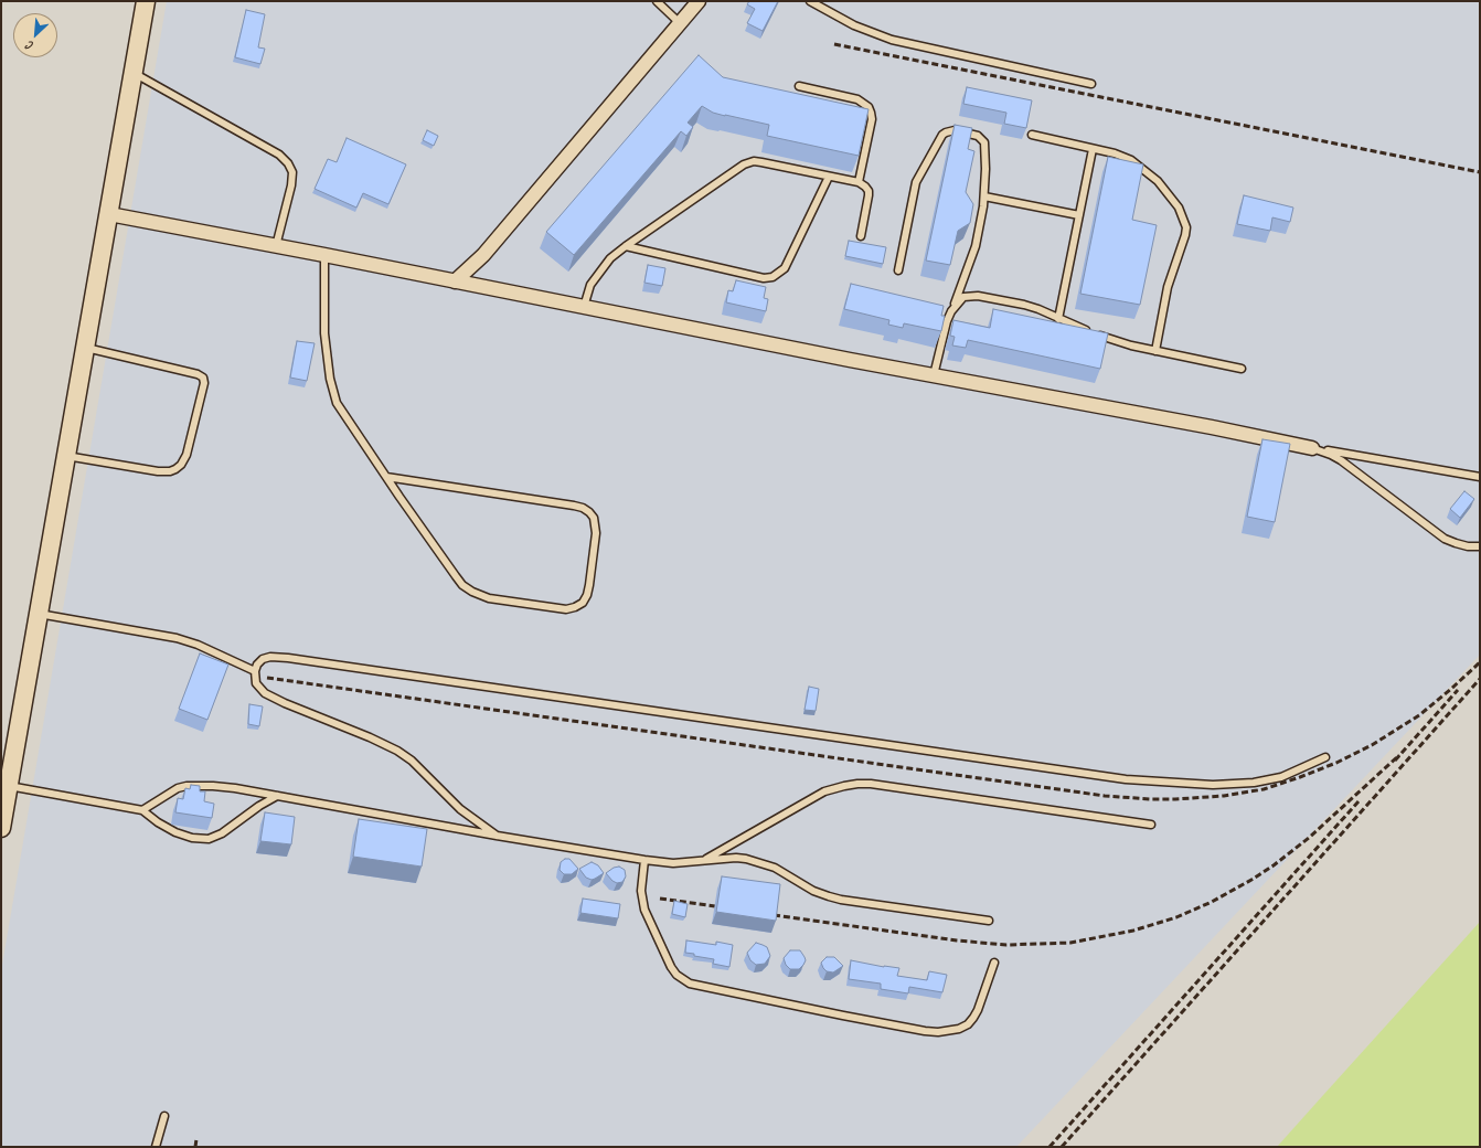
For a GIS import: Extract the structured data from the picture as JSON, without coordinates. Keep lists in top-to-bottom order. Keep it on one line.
{"north":"bottom left"}
